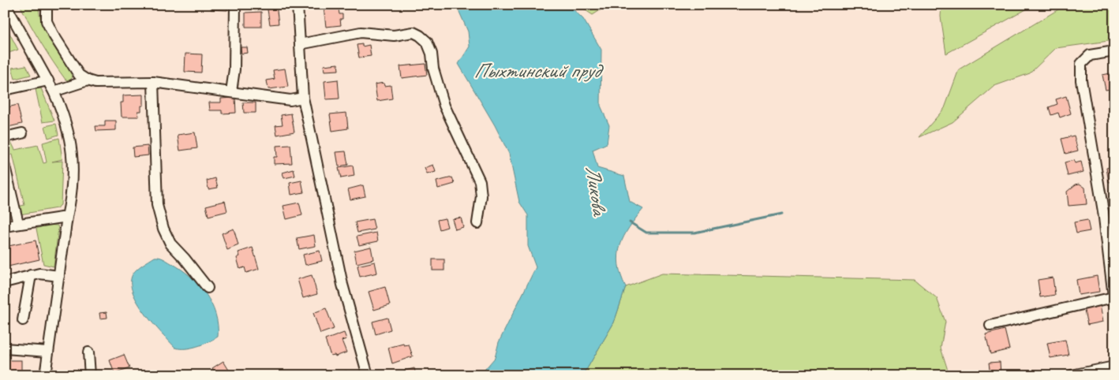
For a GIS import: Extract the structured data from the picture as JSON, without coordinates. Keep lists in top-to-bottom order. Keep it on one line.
{"water":["Пыхтинский пруд","Ликова"]}
